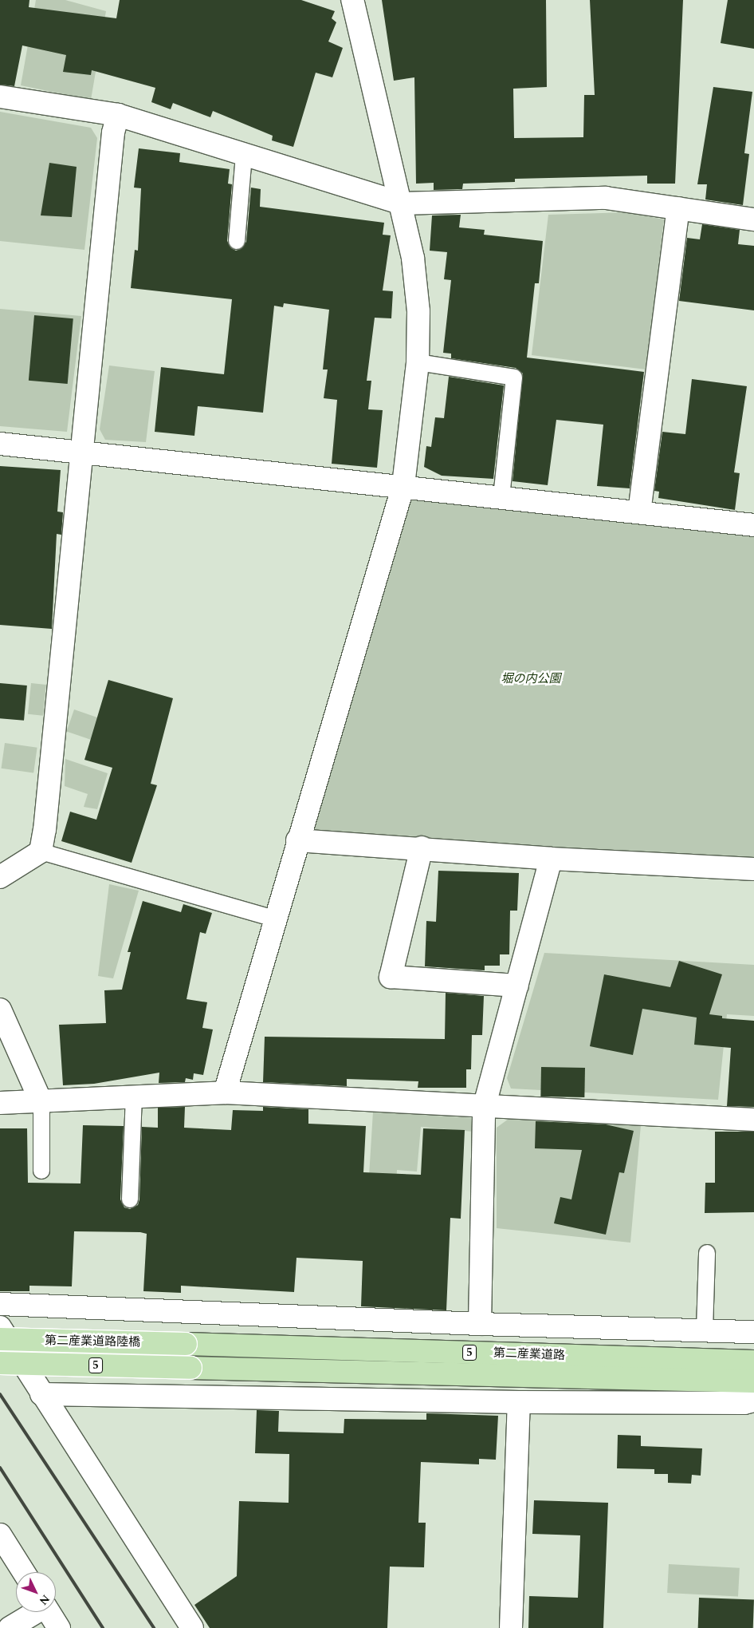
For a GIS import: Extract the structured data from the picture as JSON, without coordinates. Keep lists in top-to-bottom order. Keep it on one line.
{"streets":{"main road":["第二産業道路陸橋","5","第二産業道路"]},"crossings":[["第二産業道路陸橋","第二産業道路"]],"parks":["堀の内公園"],"north":"bottom right"}
